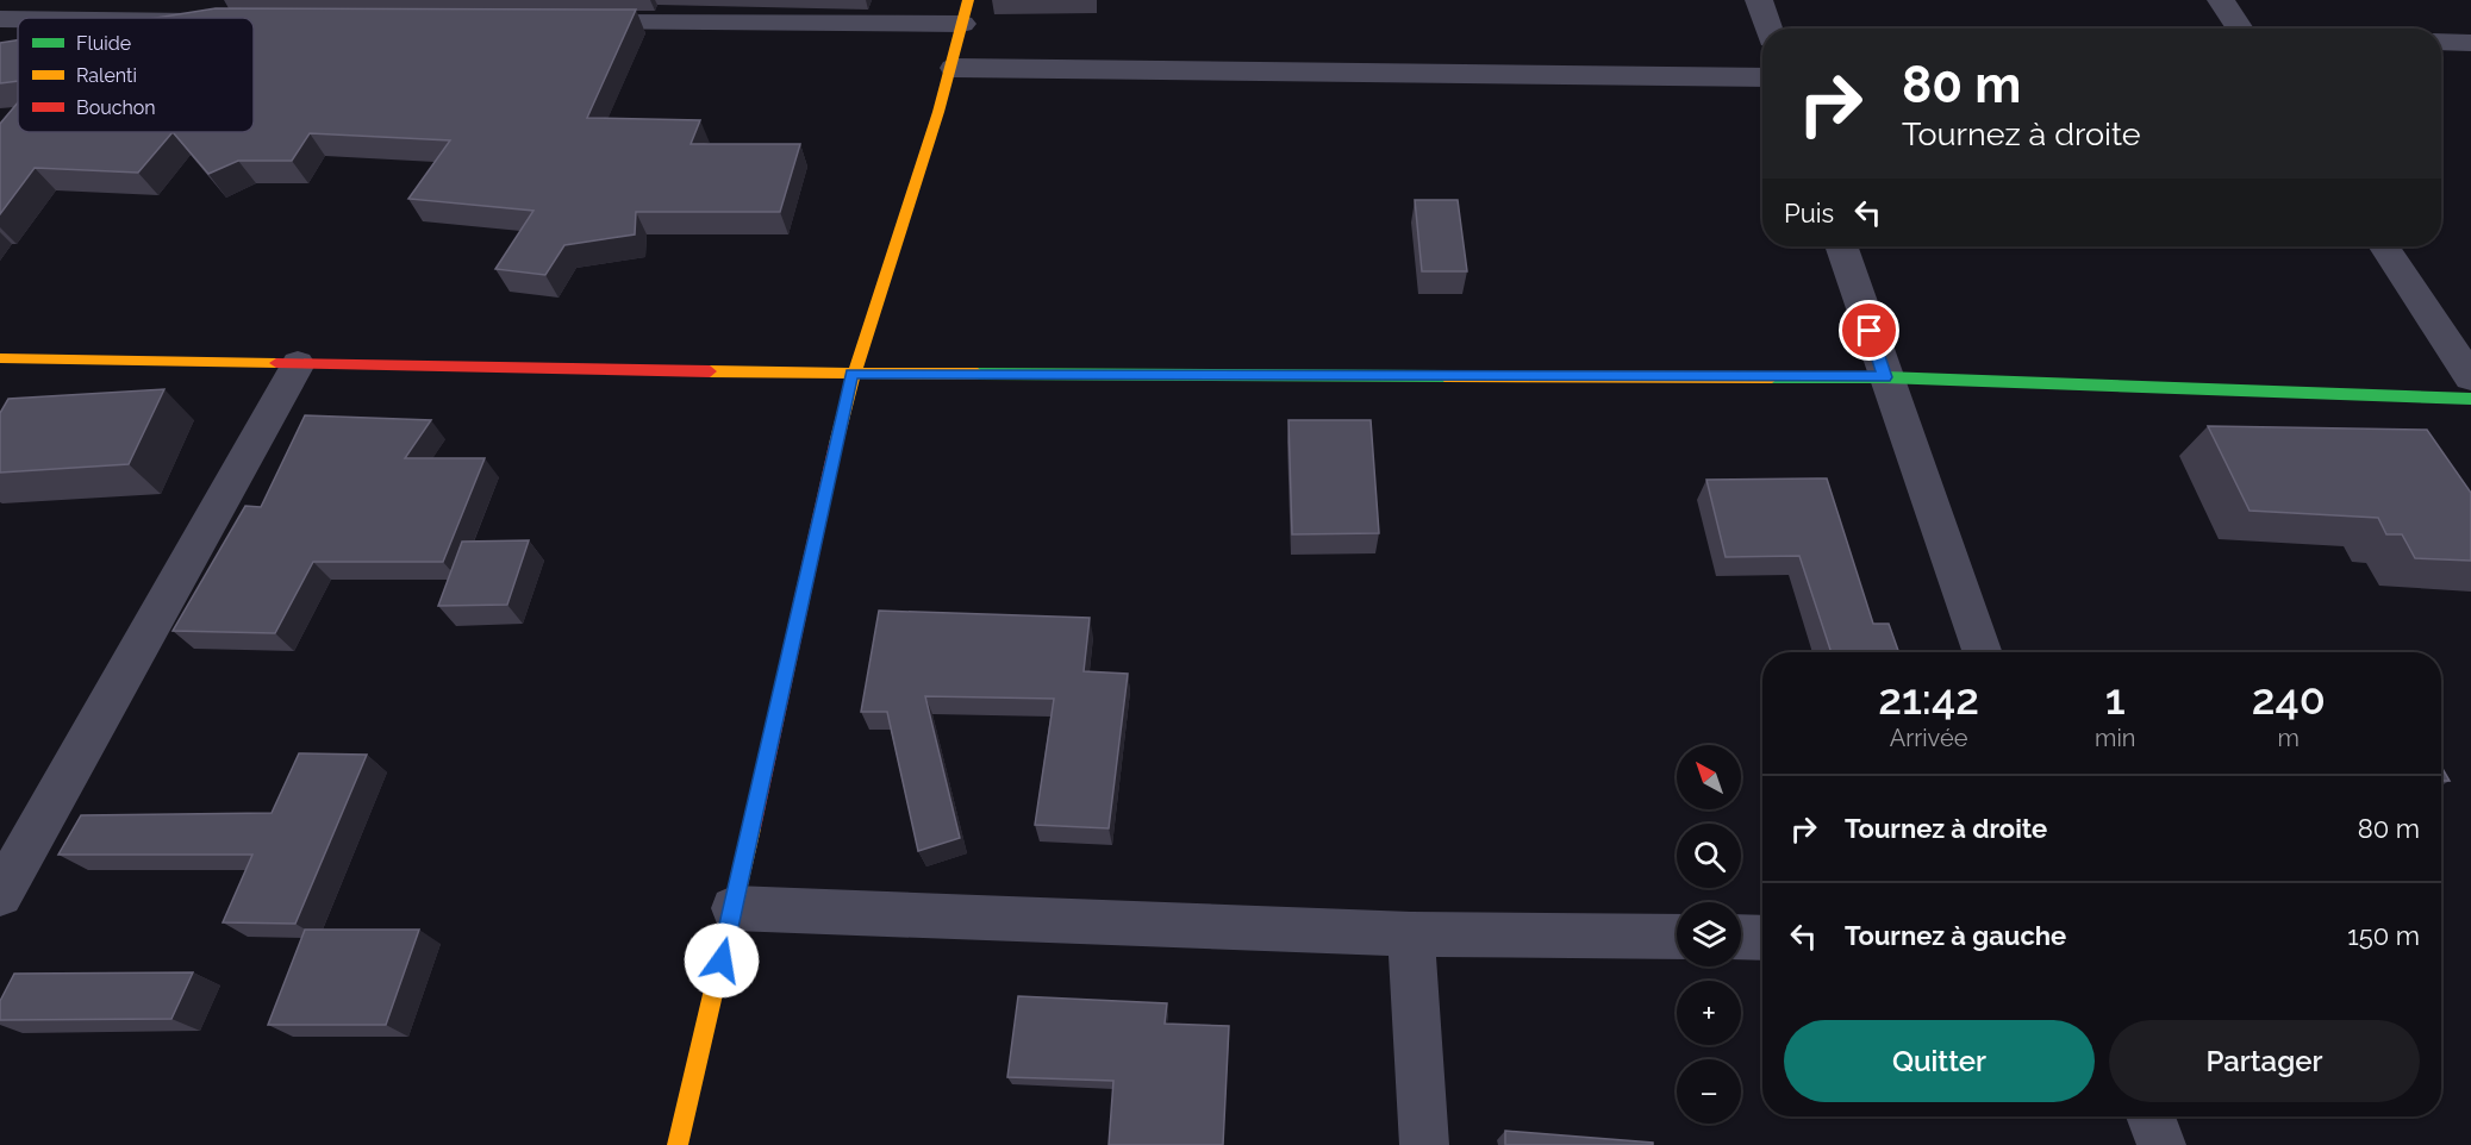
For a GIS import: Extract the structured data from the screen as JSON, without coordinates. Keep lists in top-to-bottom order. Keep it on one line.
{"legend":["Fluide","Ralenti","Bouchon"],"north":"top left","page":{"turn":["80 m","Tournez à droite"],"then":"Puis","eta":["21:42","Arrivée","1","min","240","m"],"map_buttons":["+","−"],"list":[{"name":"Tournez à droite","value":"80 m"},{"name":"Tournez à gauche","value":"150 m"}],"buttons":["Quitter","Partager"]}}
